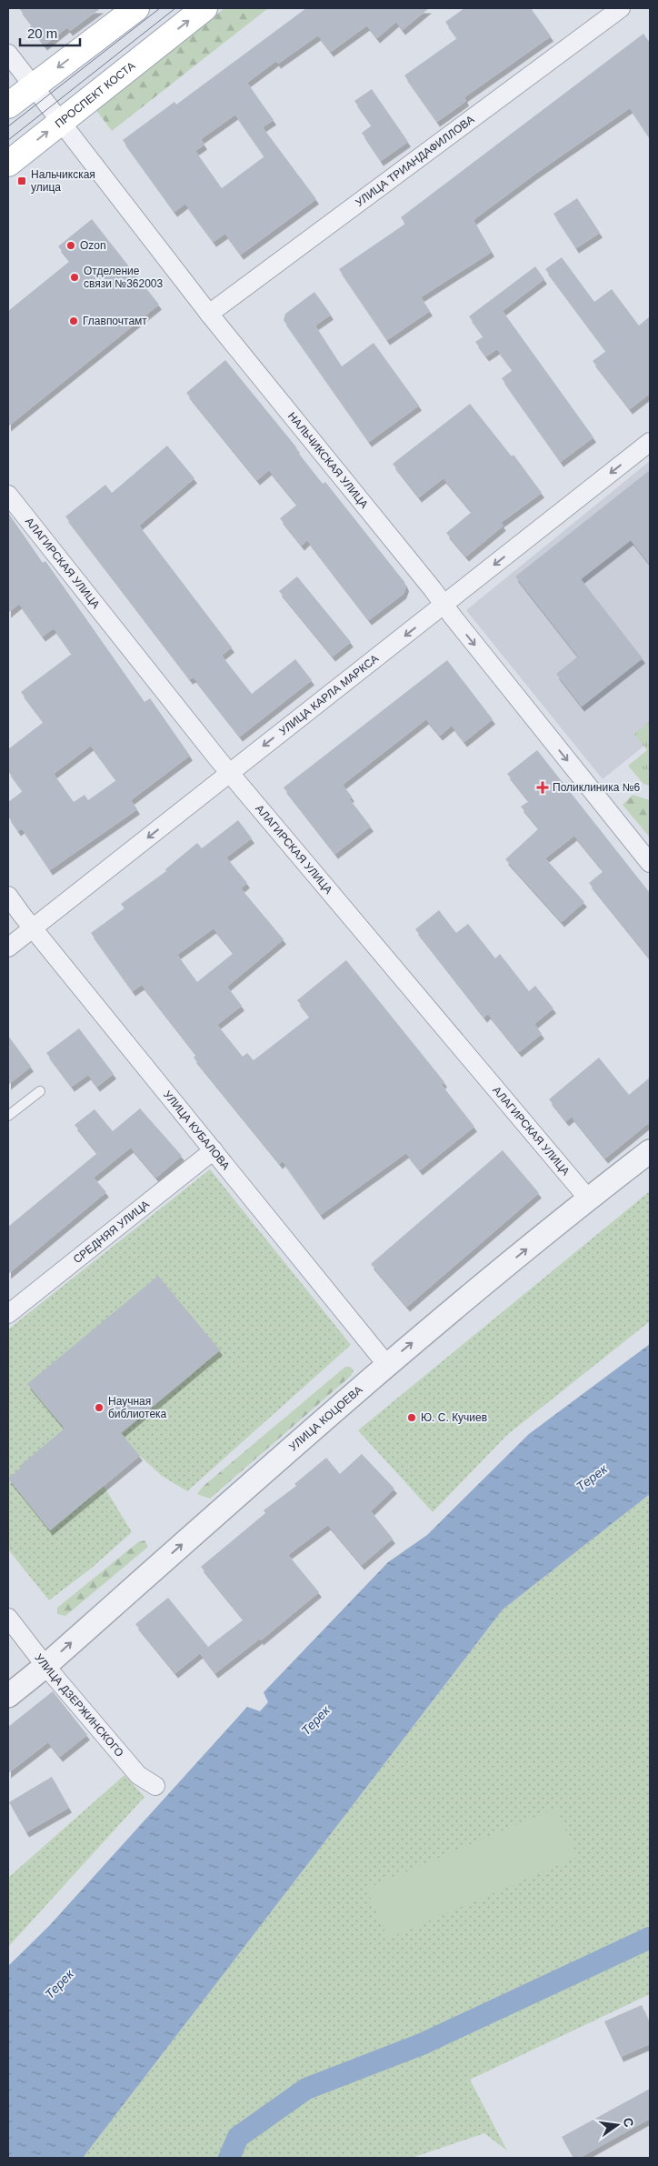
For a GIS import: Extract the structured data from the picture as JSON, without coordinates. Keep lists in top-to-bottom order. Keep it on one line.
{"streets":{"main road":["ПРОСПЕКТ КОСТА"],"street":["УЛИЦА ТРИАНДАФИЛЛОВА","НАЛЬЧИКСКАЯ УЛИЦА","АЛАГИРСКАЯ УЛИЦА","УЛИЦА КАРЛА МАРКСА","УЛИЦА КУБАЛОВА","СРЕДНЯЯ УЛИЦА","УЛИЦА КОЦОЕВА","УЛИЦА ДЗЕРЖИНСКОГО"]},"crossings":[["ПРОСПЕКТ КОСТА","НАЛЬЧИКСКАЯ УЛИЦА"],["УЛИЦА ТРИАНДАФИЛЛОВА","НАЛЬЧИКСКАЯ УЛИЦА"],["НАЛЬЧИКСКАЯ УЛИЦА","УЛИЦА КАРЛА МАРКСА"],["АЛАГИРСКАЯ УЛИЦА","УЛИЦА КАРЛА МАРКСА"],["АЛАГИРСКАЯ УЛИЦА","УЛИЦА КОЦОЕВА"],["УЛИЦА КАРЛА МАРКСА","УЛИЦА КУБАЛОВА"],["УЛИЦА КУБАЛОВА","СРЕДНЯЯ УЛИЦА"],["УЛИЦА КУБАЛОВА","УЛИЦА КОЦОЕВА"],["УЛИЦА КОЦОЕВА","УЛИЦА ДЗЕРЖИНСКОГО"]],"one_way":["УЛИЦА КАРЛА МАРКСА","УЛИЦА КОЦОЕВА"],"water":["Терек"],"places":{"transit":["Нальчикская улица"],"other":["Ozon","Отделение связи №362003","Главпочтамт","Научная библиотека","Ю. С. Кучиев"],"health":["Поликлиника №6"]},"scale_bar":"20 m","north":"right"}
